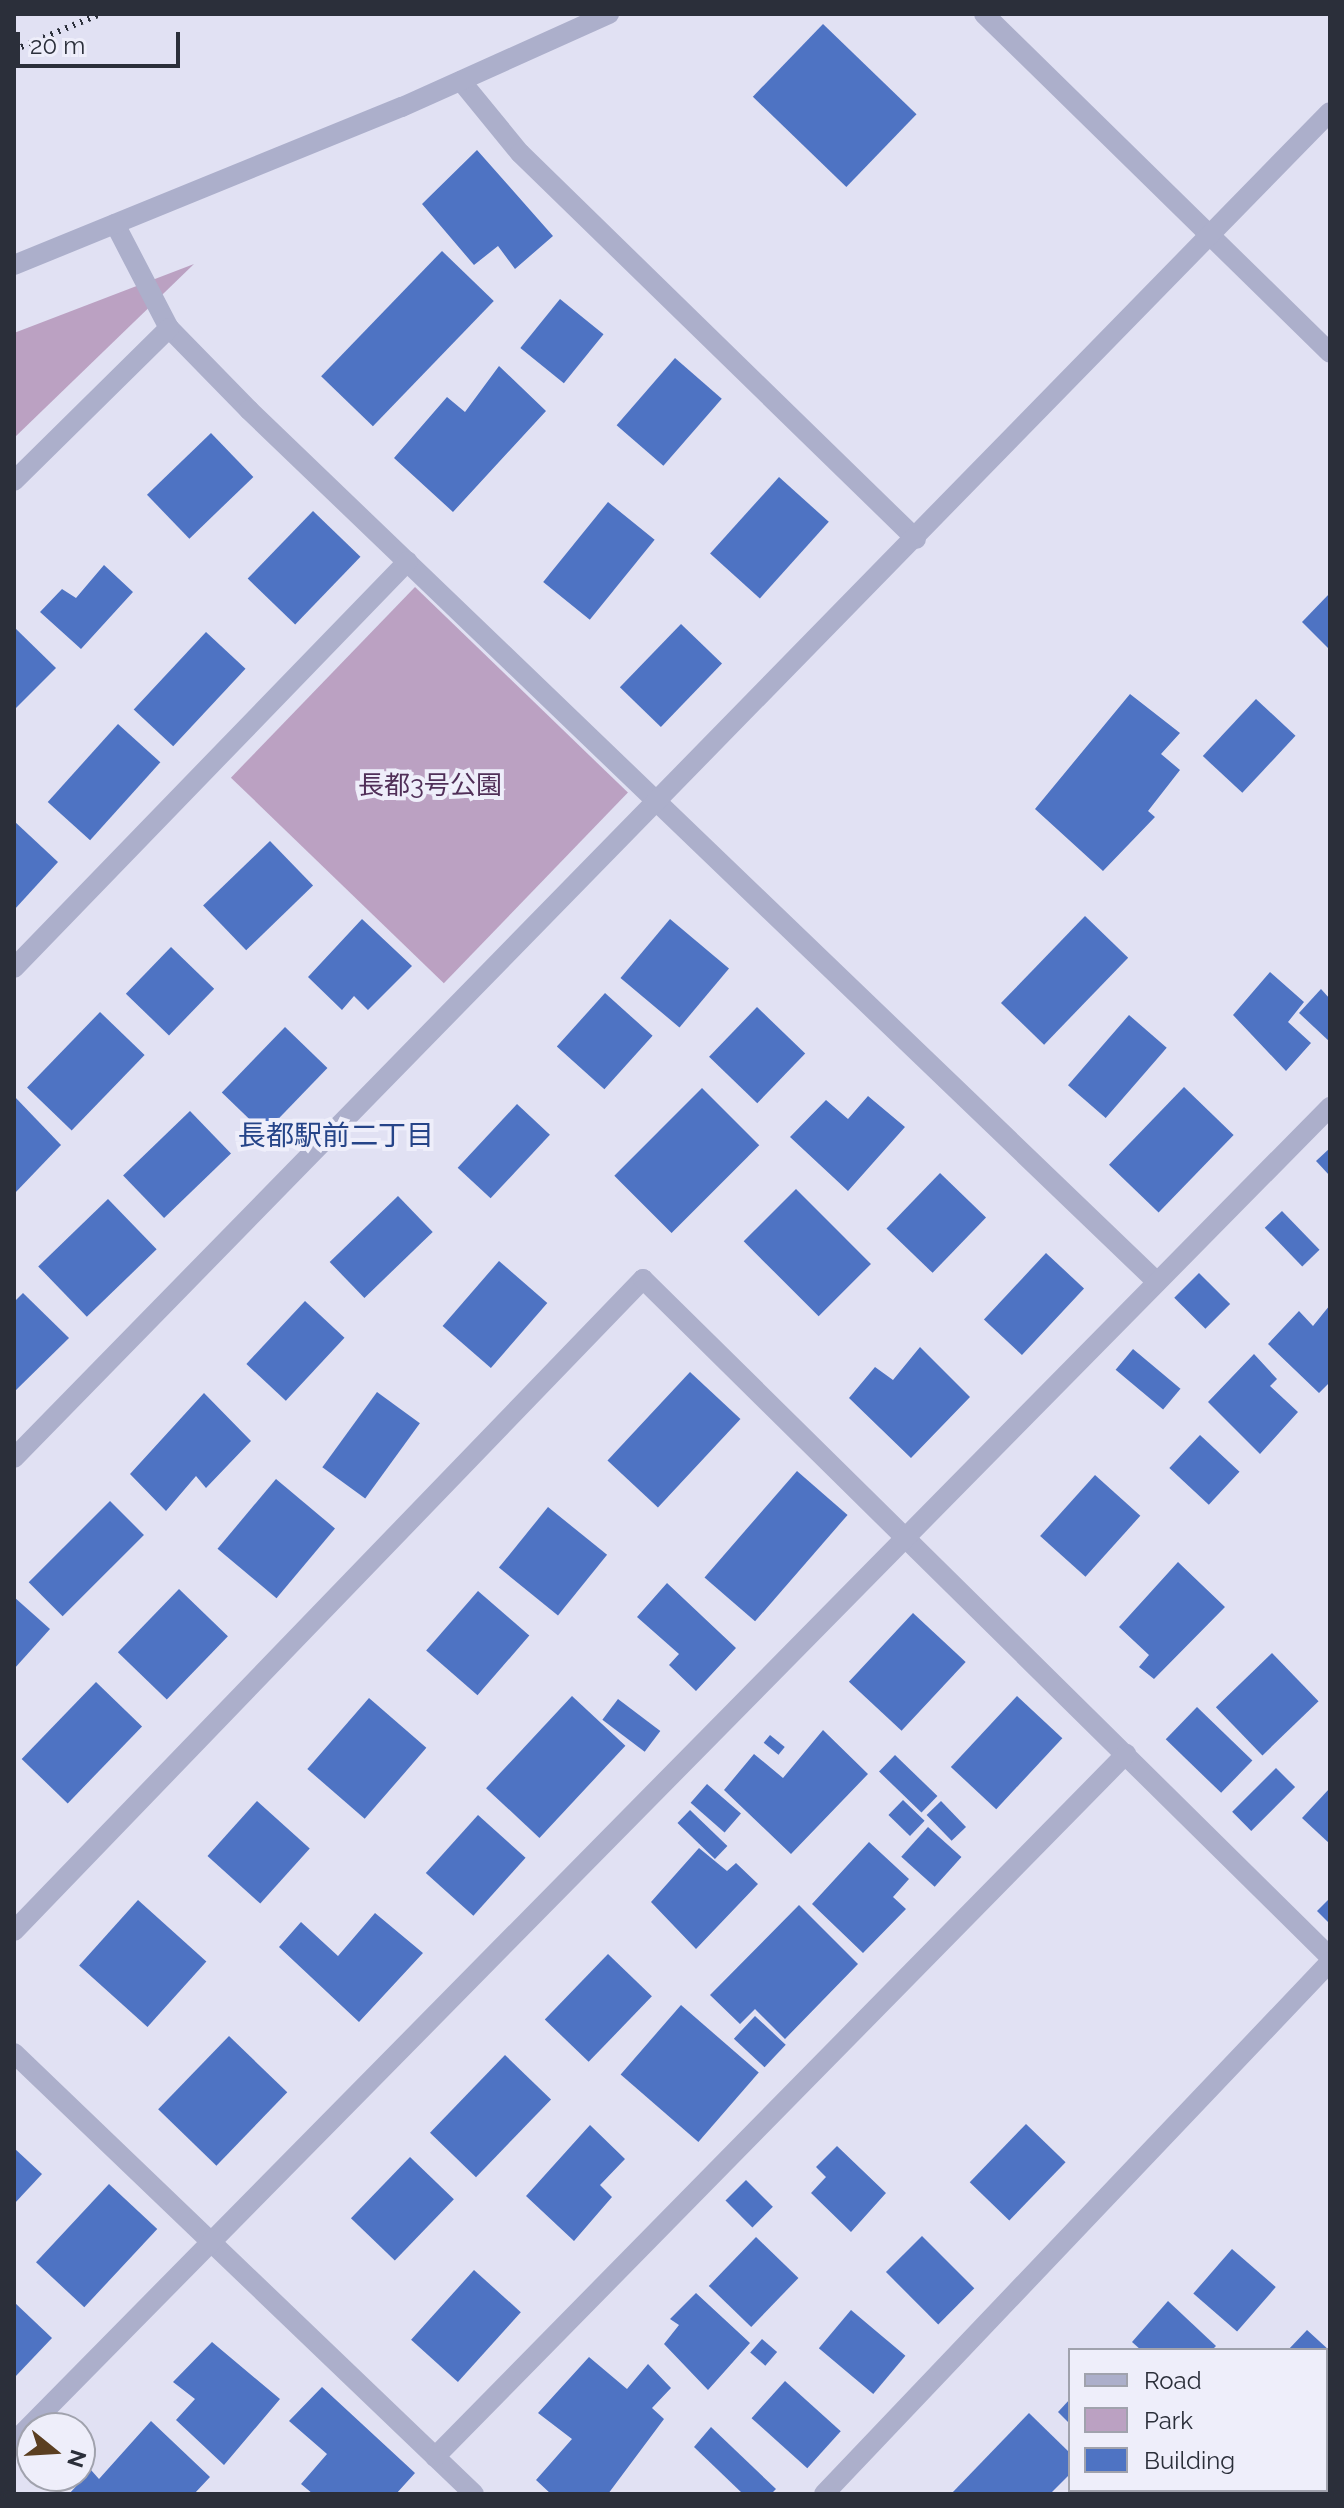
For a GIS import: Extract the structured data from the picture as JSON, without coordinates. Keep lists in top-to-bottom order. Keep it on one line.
{"districts":["長都駅前二丁目"],"parks":["長都3号公園"],"legend":["Road","Park","Building"],"scale_bar":"20 m","north":"right"}
